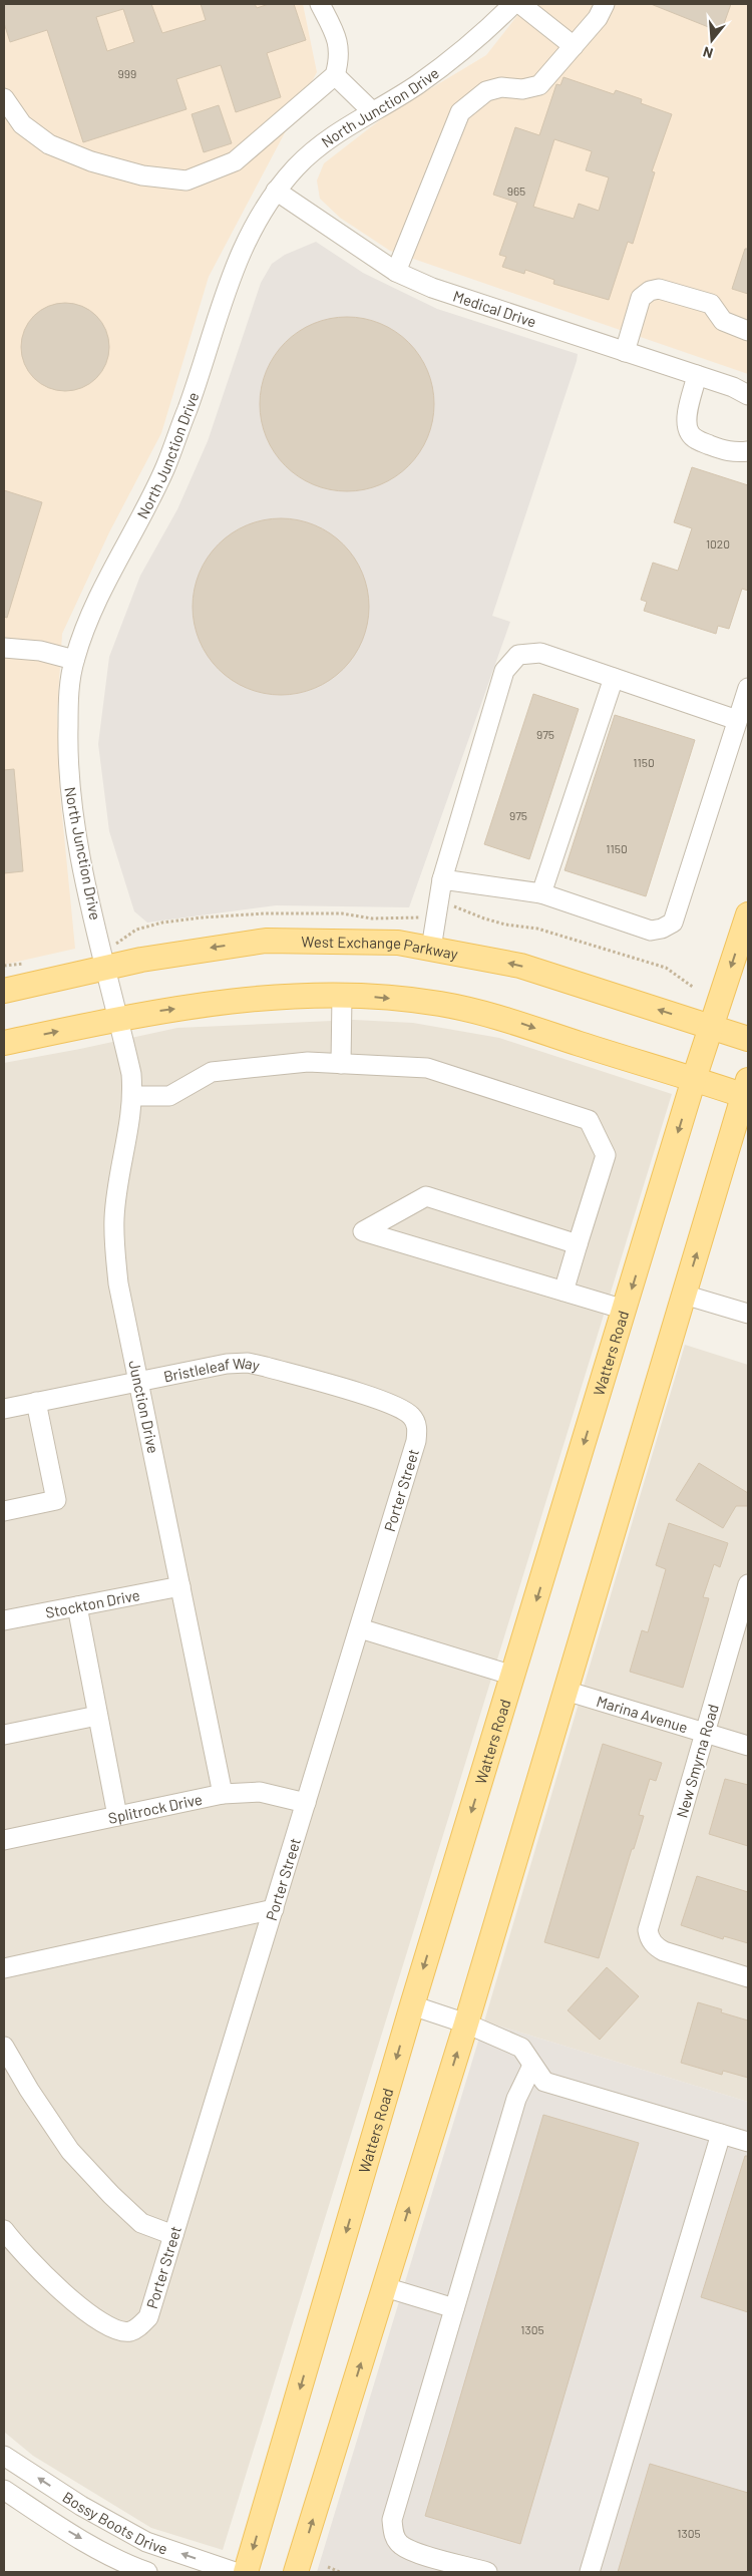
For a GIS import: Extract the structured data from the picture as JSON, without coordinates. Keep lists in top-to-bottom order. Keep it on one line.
{"streets":{"main road":["West Exchange Parkway","Watters Road"],"street":["North Junction Drive","Medical Drive","Bristleleaf Way","Junction Drive","Porter Street","Stockton Drive","Marina Avenue","New Smyrna Road","Splitrock Drive","Bossy Boots Drive"]},"crossings":[["North Junction Drive","Medical Drive"],["North Junction Drive","West Exchange Parkway"],["North Junction Drive","Junction Drive"],["West Exchange Parkway","Watters Road"],["Bristleleaf Way","Junction Drive"],["Bristleleaf Way","Porter Street"],["Junction Drive","Stockton Drive"],["Junction Drive","Splitrock Drive"],["Porter Street","Splitrock Drive"],["Marina Avenue","New Smyrna Road"]],"house_numbers":["999","965","1020","975","1150","975","1150","1305","1305"],"north":"bottom"}
